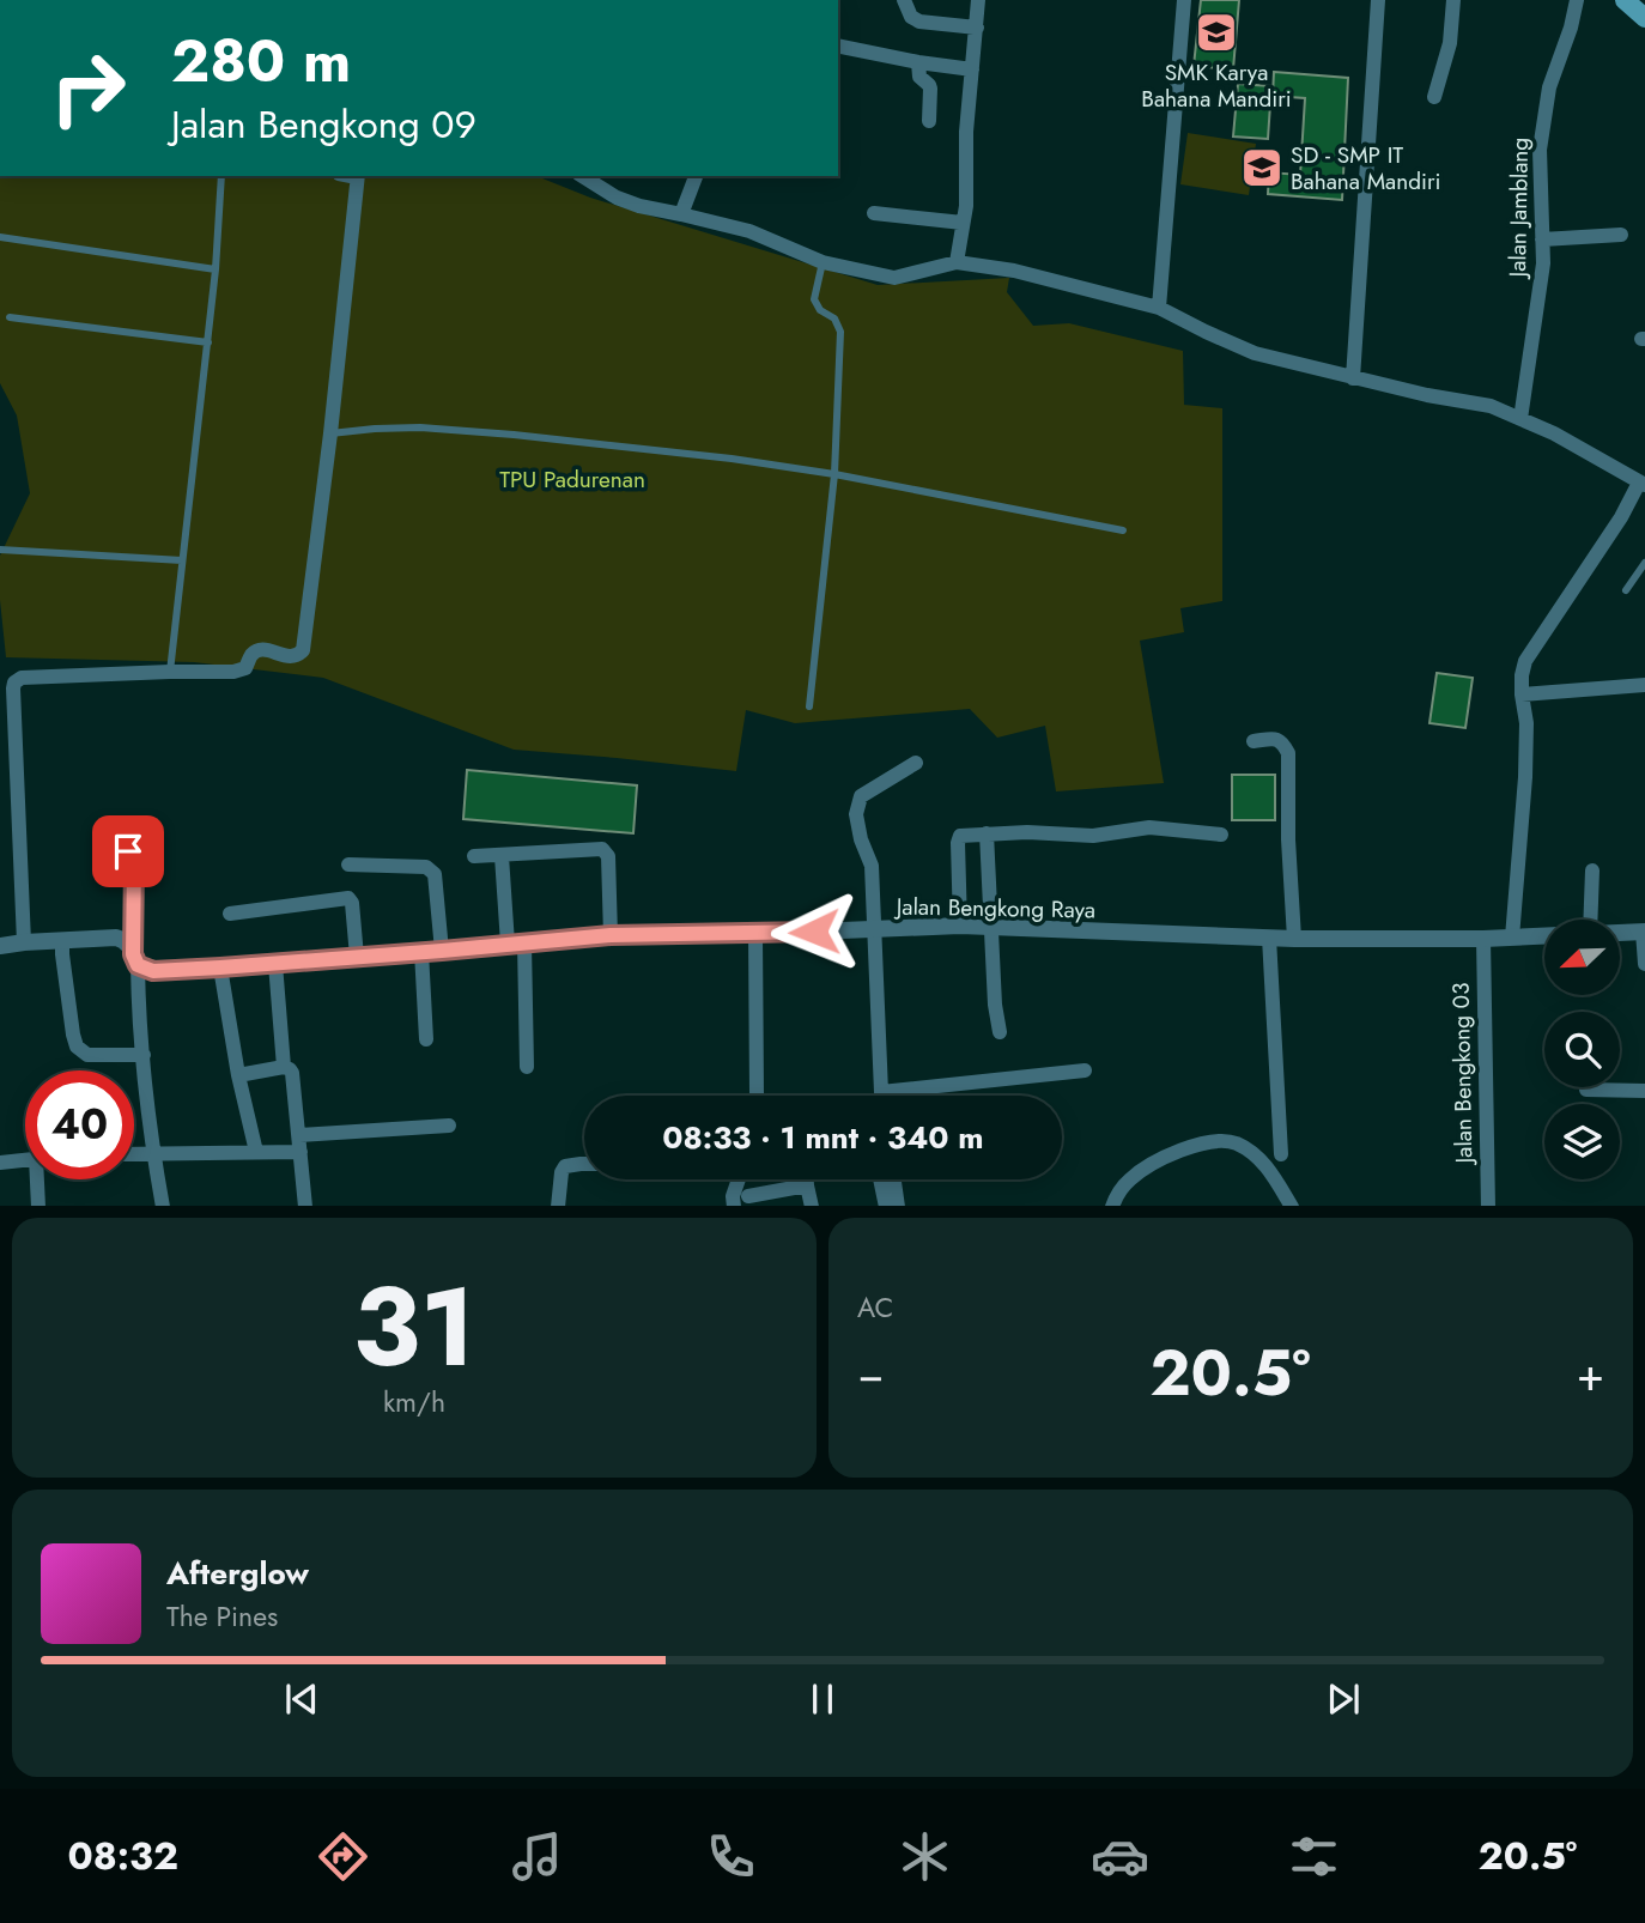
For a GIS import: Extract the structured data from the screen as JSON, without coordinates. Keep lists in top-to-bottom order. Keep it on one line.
{"streets":{"street":["Jalan Jamblang","Jalan Bengkong Raya","Jalan Bengkong 03"]},"crossings":[["Jalan Bengkong Raya","Jalan Bengkong 03"]],"parks":["TPU Padurenan"],"places":{"school or university":["SMK Karya Bahana Mandiri","SD - SMP IT Bahana Mandiri"]},"north":"bottom left","page":{"turn":["280 m","Jalan Bengkong 09"],"limit":"40","trip":"08:33 · 1 mnt · 340 m","tile":[["31","km/h"],"AC"],"heat":["−","20.5°","+"],"song":["Afterglow","The Pines"],"tabs":["08:32","20.5°"]}}
